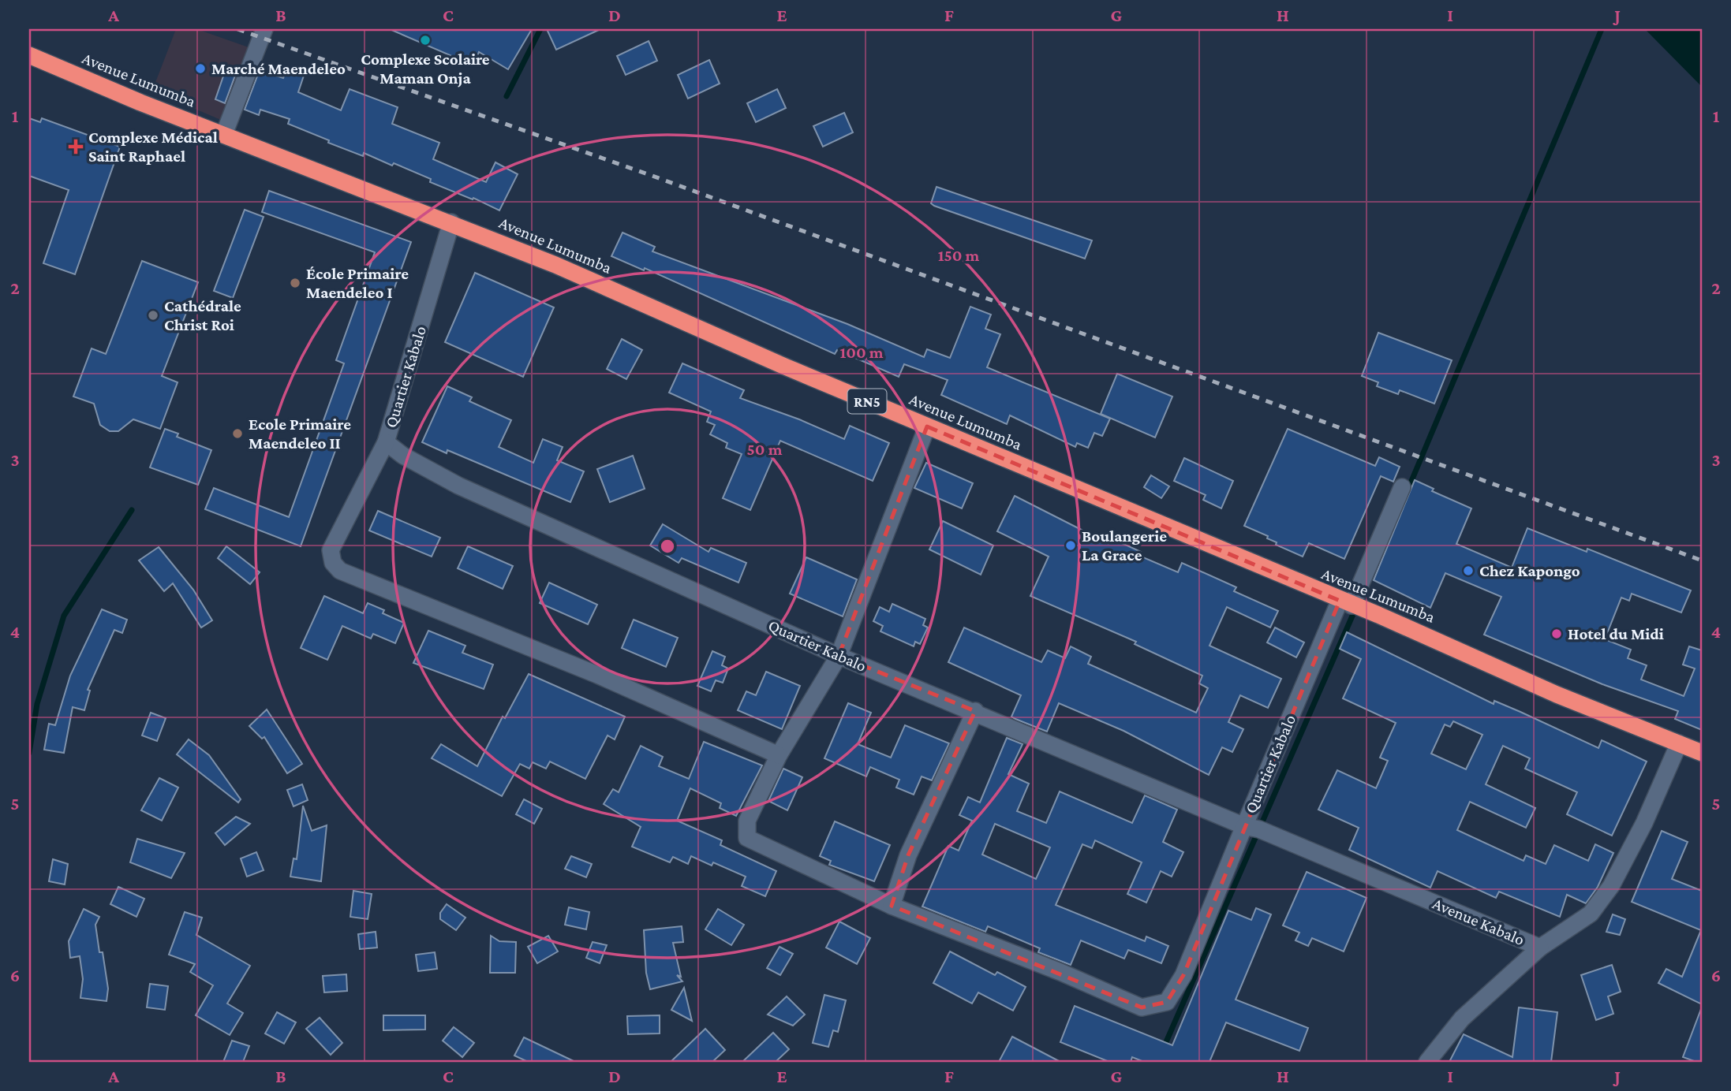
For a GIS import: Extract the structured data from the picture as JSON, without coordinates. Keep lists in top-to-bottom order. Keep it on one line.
{"streets":{"highway":["Avenue Lumumba","RN5"],"street":["Quartier Kabalo","Avenue Kabalo"]},"crossings":[["Avenue Lumumba","Quartier Kabalo"],["Avenue Lumumba","Avenue Kabalo"],["Quartier Kabalo","Avenue Kabalo"]],"places":{"other":["Complexe Scolaire Maman Onja","Marché Maendeleo","École Primaire Maendeleo I","Cathédrale Christ Roi","Ecole Primaire Maendeleo II","Boulangerie La Grace","Chez Kapongo","Hotel du Midi"],"health":["Complexe Médical Saint Raphael"]},"grid":{"columns":["A","B","C","D","E","F","G","H","I","J"],"rows":["1","2","3","4","5","6"]},"rings":["150 m","100 m","50 m"]}
